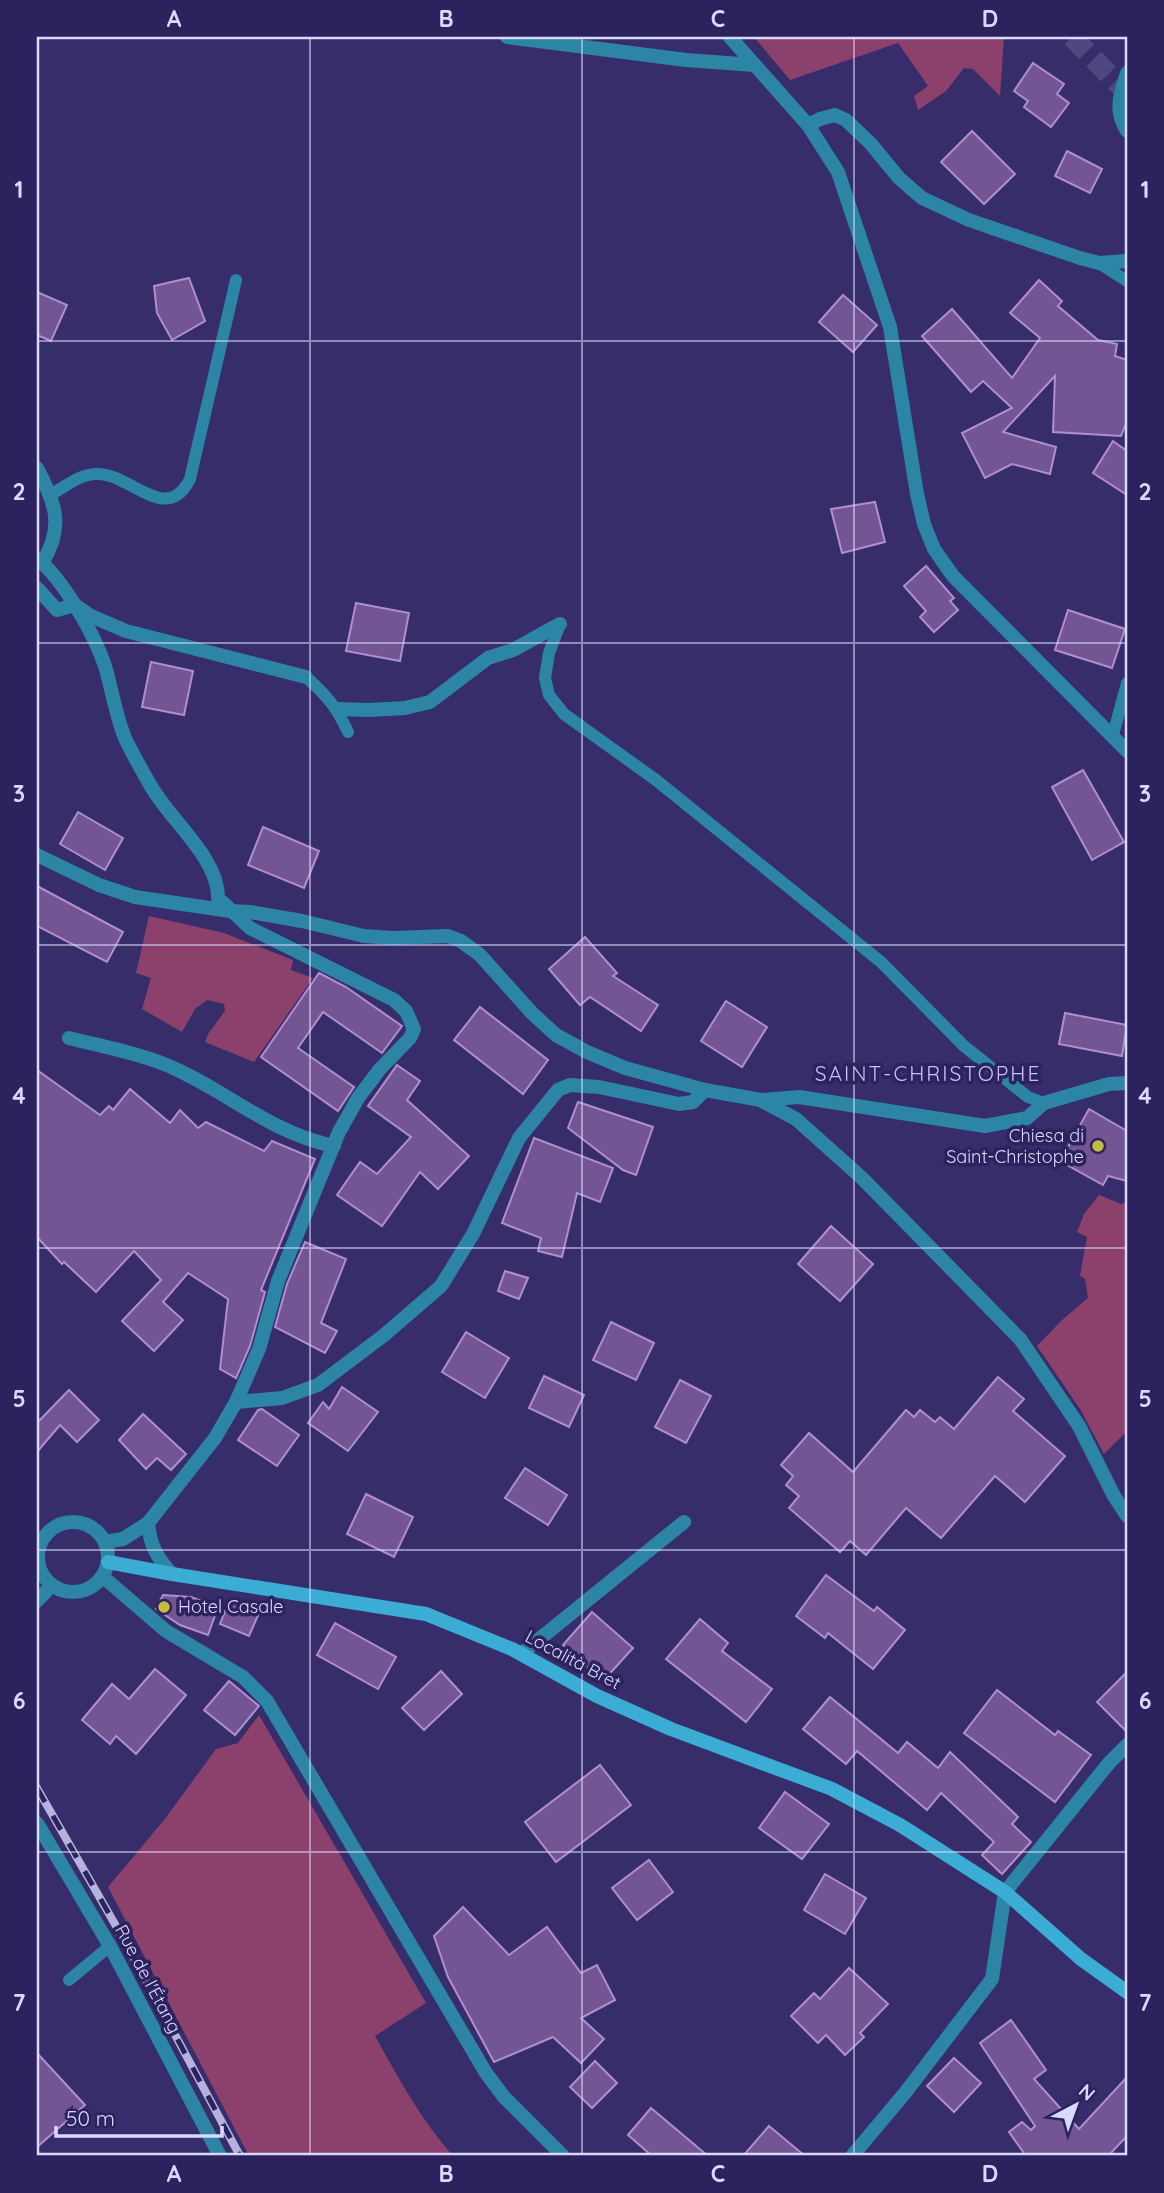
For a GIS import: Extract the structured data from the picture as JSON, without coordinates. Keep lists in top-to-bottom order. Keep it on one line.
{"streets":{"street":["Località Bret","Rue de l'Étang"]},"districts":["SAINT-CHRISTOPHE"],"places":["Chiesa di Saint-Christophe","Hotel Casale"],"scale_bar":"50 m","north":"top right","grid":{"columns":["A","B","C","D"],"rows":["1","2","3","4","5","6","7"]}}
